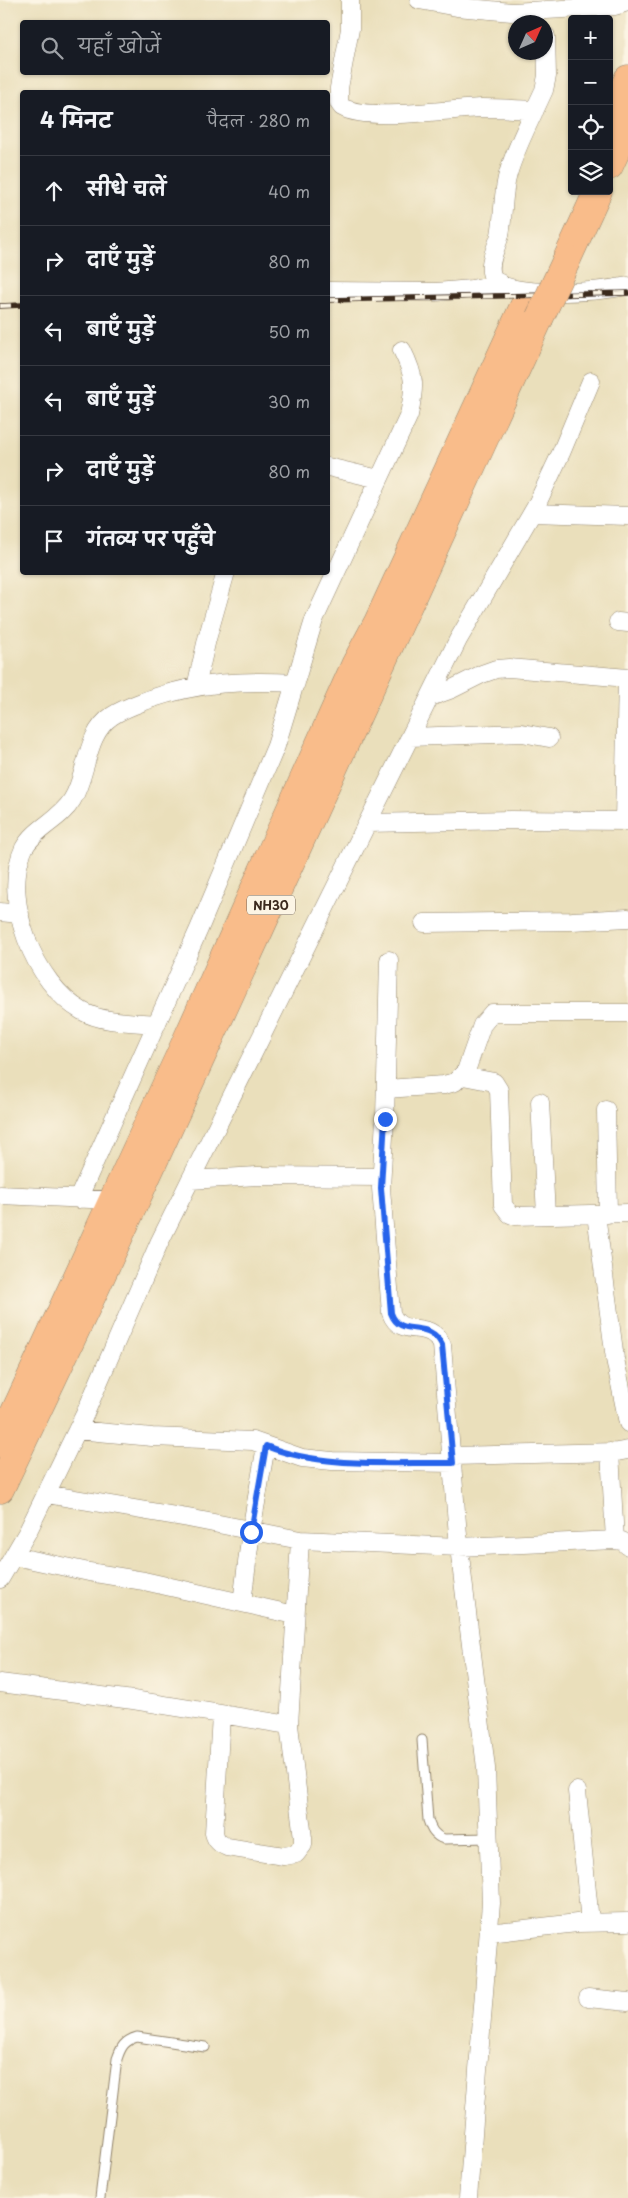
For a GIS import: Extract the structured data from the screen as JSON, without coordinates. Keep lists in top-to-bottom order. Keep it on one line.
{"streets":{"highway":["NH30"]},"north":"top right","page":{"map_buttons":["+","−"],"search":"यहाँ खोजें","heading":["4 मिनट","पैदल · 280 m"],"list":[["सीधे चलें","40 m"],["दाएँ मुड़ें","80 m"],["बाएँ मुड़ें","50 m"],["बाएँ मुड़ें","30 m"],["दाएँ मुड़ें","80 m"],"गंतव्य पर पहुँचे"]}}
